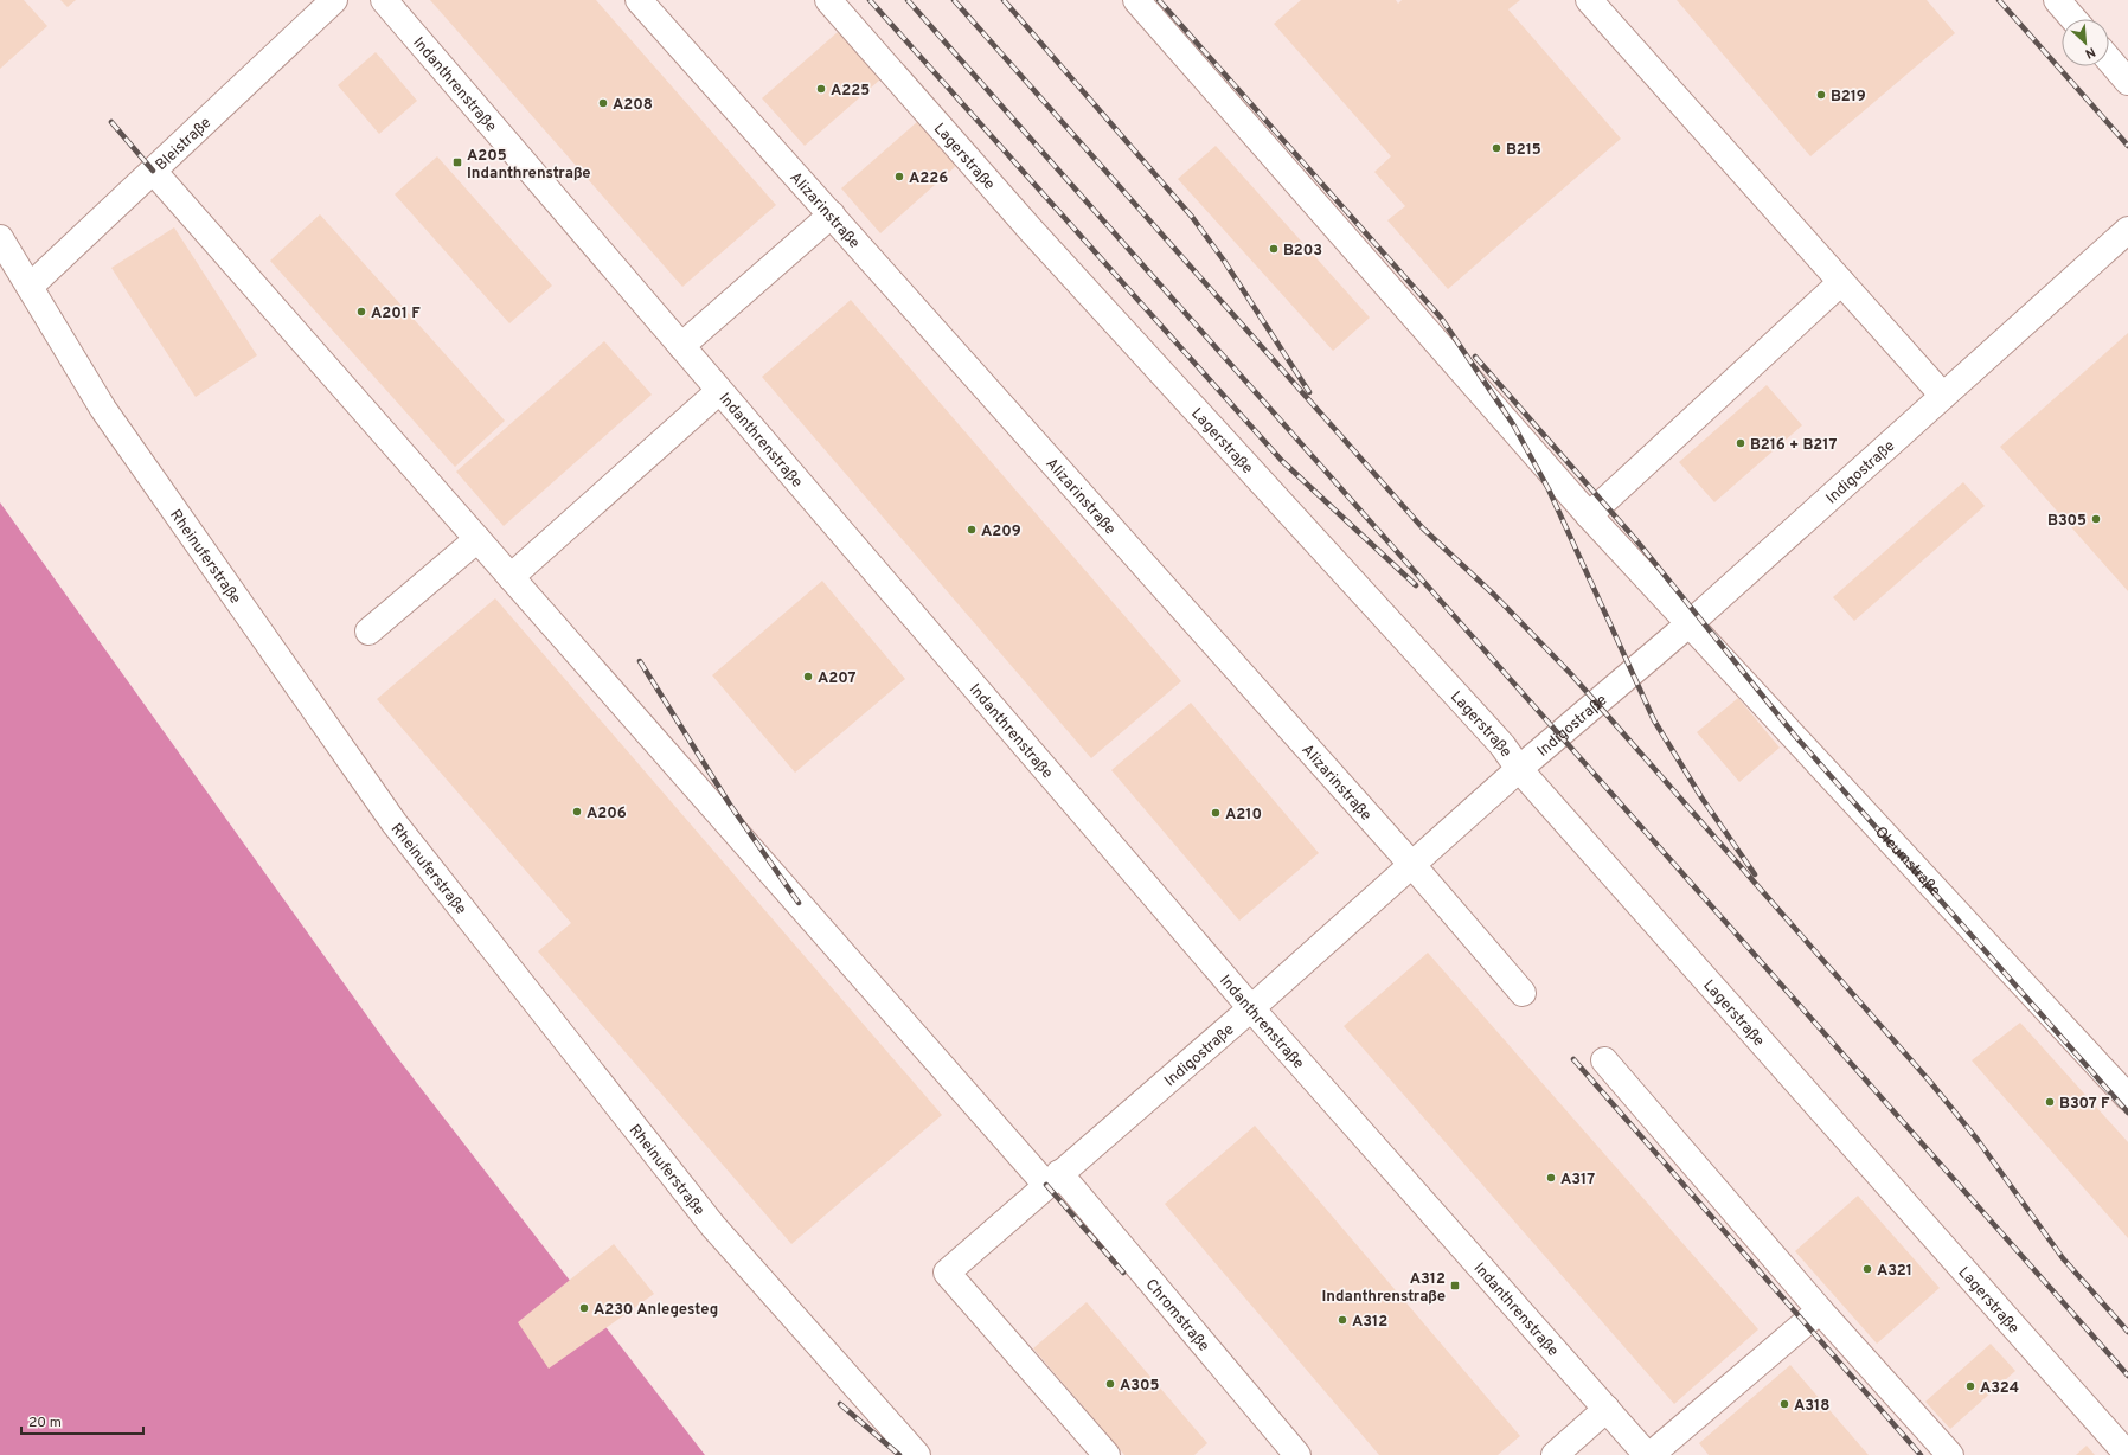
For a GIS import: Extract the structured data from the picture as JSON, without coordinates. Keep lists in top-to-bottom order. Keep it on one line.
{"streets":{"street":["Indanthrenstraße","Bleistraße","Lagerstraße","Alizarinstraße","Indigostraße","Rheinuferstraße","Oleumstraße","Chromstraße"]},"crossings":[["Indanthrenstraße","Indigostraße"],["Bleistraße","Rheinuferstraße"],["Bleistraße","Chromstraße"],["Lagerstraße","Indigostraße"],["Alizarinstraße","Indigostraße"],["Indigostraße","Oleumstraße"],["Indigostraße","Chromstraße"]],"places":{"other":["A225","B219","A208","B215","A226","B203","A201 F","B216 + B217","B305","A209","A207","A206","A210","B307 F","A317","A321","A230 Anlegesteg","A312","A305","A324","A318"],"transit":["A205 Indanthrenstraße","A312 Indanthrenstraße"]},"scale_bar":"20 m","north":"bottom right"}
